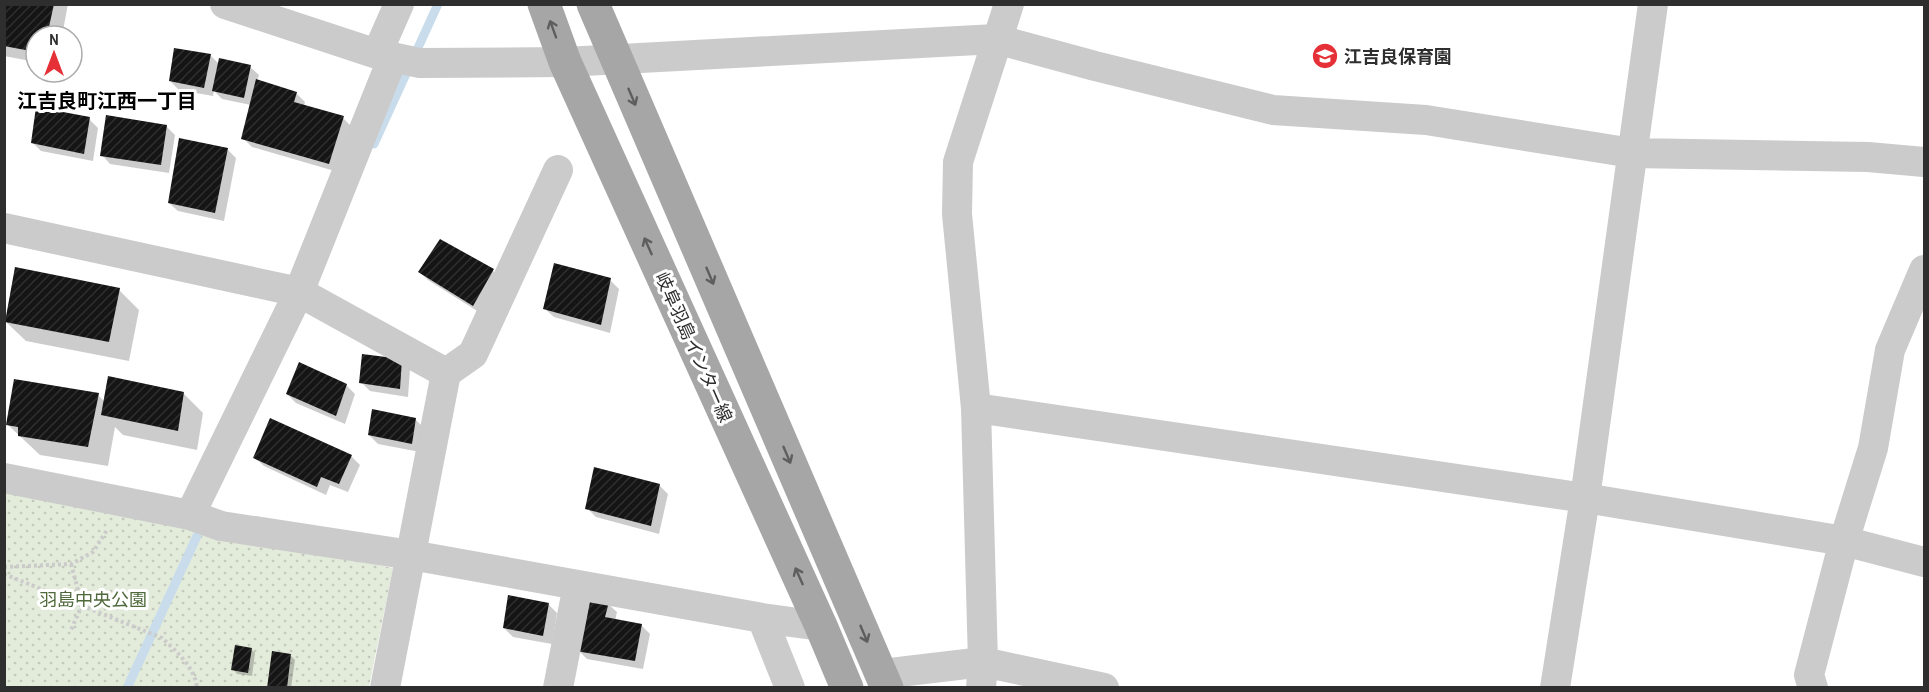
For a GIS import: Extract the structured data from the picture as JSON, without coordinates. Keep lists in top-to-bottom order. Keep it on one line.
{"streets":{"main road":["岐阜羽島インター線"]},"districts":["江吉良町江西一丁目"],"parks":["羽島中央公園"],"places":{"school or university":["江吉良保育園"]},"north":"top"}
